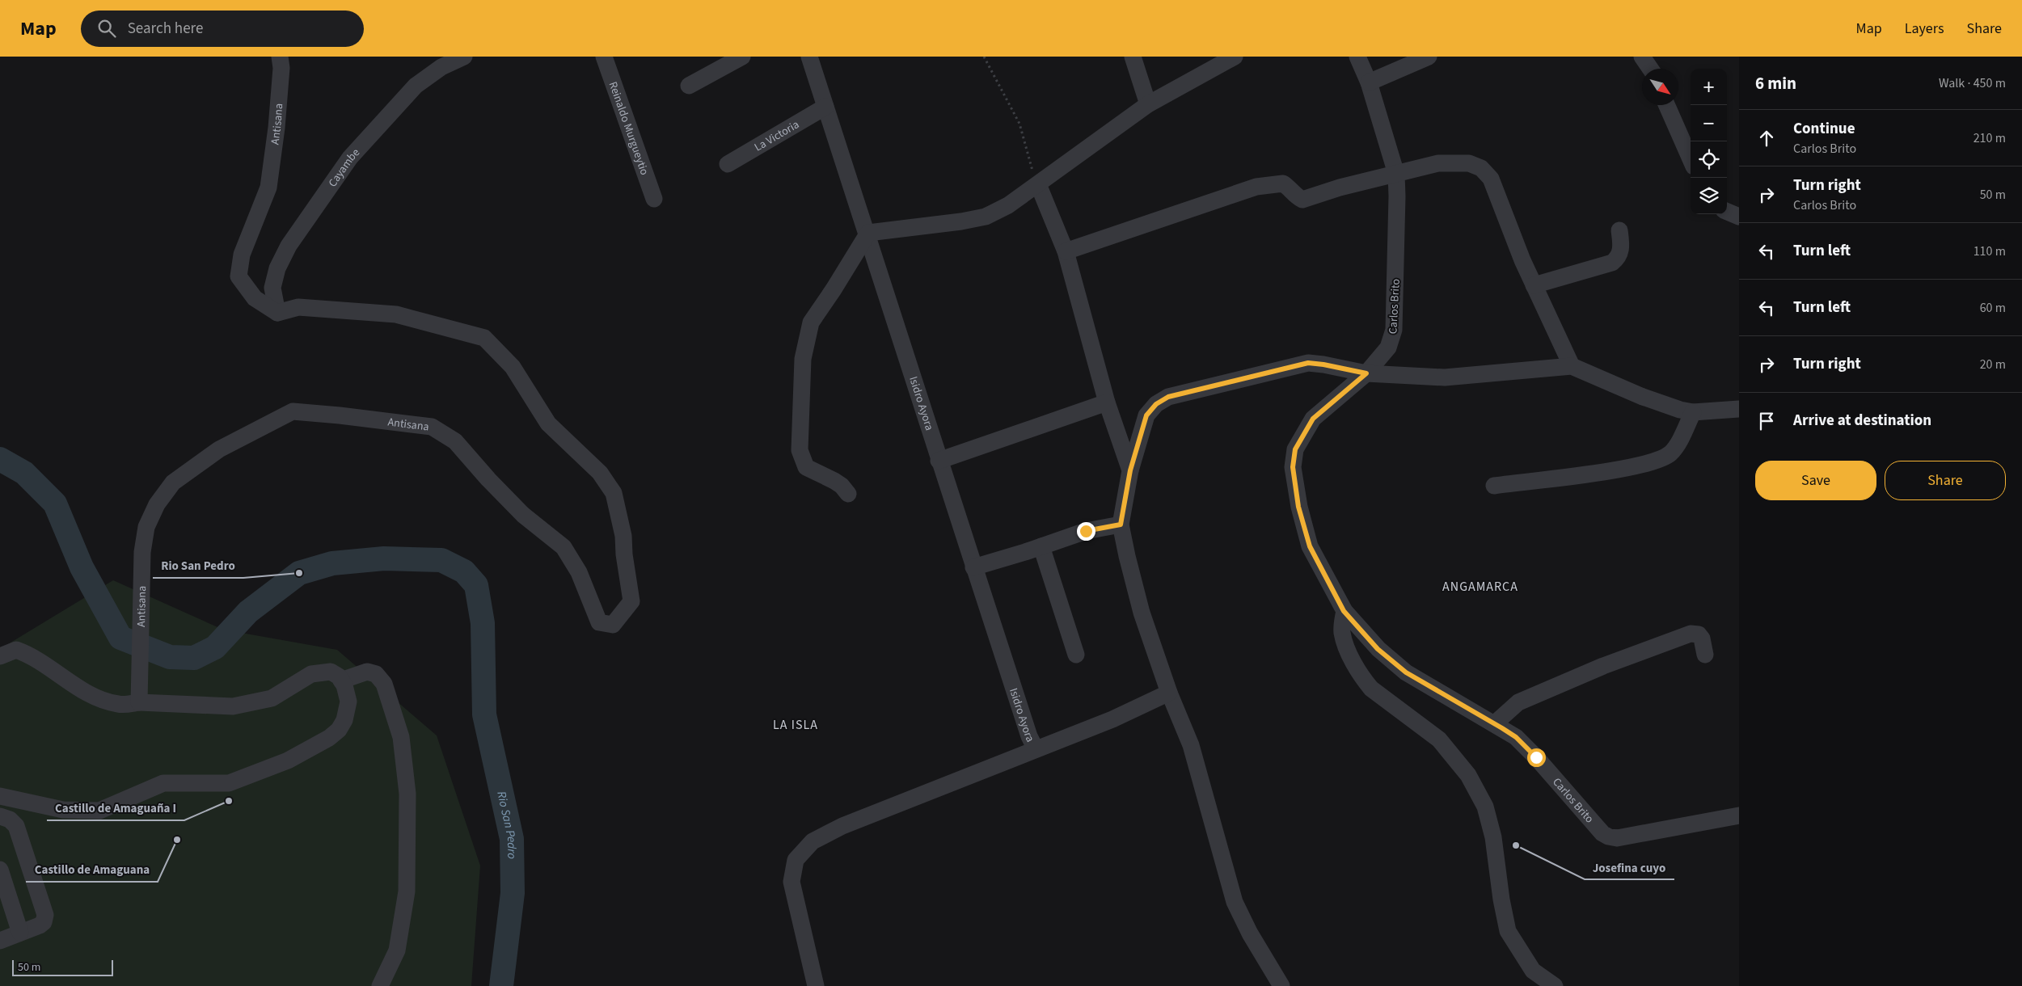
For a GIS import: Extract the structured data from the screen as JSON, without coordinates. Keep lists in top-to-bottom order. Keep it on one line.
{"streets":{"street":["Antisana","Reinaldo Murgueytio","La Victoria","Cayambe","Carlos Brito","Isidro Ayora"]},"crossings":[["Antisana","Cayambe"],["La Victoria","Isidro Ayora"]],"districts":["ANGAMARCA","LA ISLA"],"water":["Rio San Pedro"],"places":["Rio San Pedro","Castillo de Amaguaña I","Castillo de Amaguana","Josefina cuyo"],"scale_bar":"50 m","north":"bottom right","page":{"header":"Map","search":"Search here","nav":["Map","Layers","Share"],"heading":["6 min","Walk · 450 m"],"map_buttons":["+","−"],"list":[["Continue","Carlos Brito","210 m"],["Turn right","Carlos Brito","50 m"],["Turn left","110 m"],["Turn left","60 m"],["Turn right","20 m"],"Arrive at destination"],"buttons":["Save","Share"],"scale":"50 m"}}
